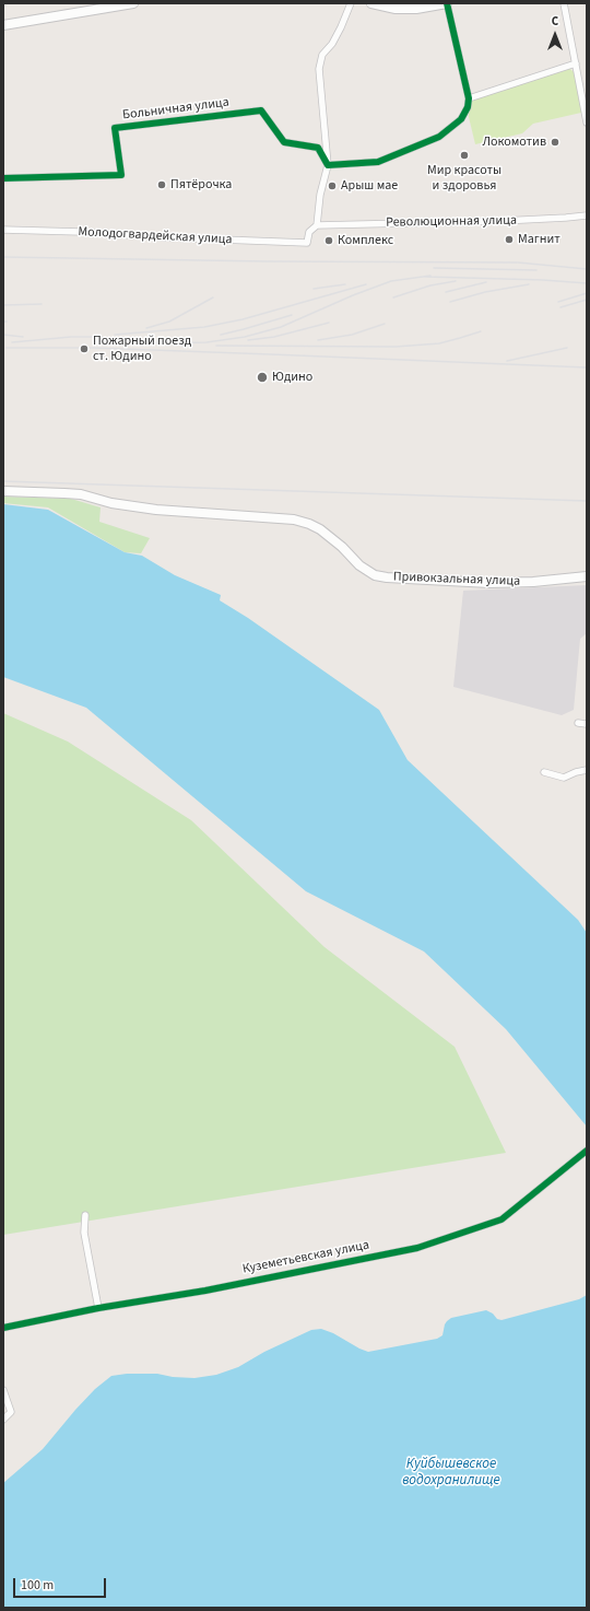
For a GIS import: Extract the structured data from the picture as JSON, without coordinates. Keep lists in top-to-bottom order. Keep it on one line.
{"streets":{"main road":["Привокзальная улица"],"street":["Больничная улица","Революционная улица","Молодогвардейская улица","Куземетьевская улица"]},"crossings":[["Революционная улица","Молодогвардейская улица"]],"water":["Куйбышевское водохранилище"],"places":["Локомотив","Мир красоты и здоровья","Пятёрочка","Арыш мае","Магнит","Комплекс","Пожарный поезд ст. Юдино","Юдино"],"scale_bar":"100 m","north":"top"}
